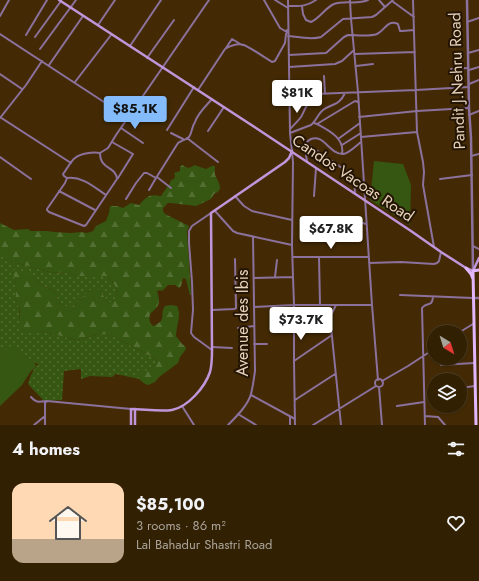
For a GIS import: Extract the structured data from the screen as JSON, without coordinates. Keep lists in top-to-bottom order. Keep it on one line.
{"streets":{"main road":["Candos Vacoas Road"],"street":["Pandit J.Nehru Road","Avenue des Ibis"]},"crossings":[["Pandit J.Nehru Road","Candos Vacoas Road"]],"north":"bottom right","page":{"price":["$81K","$85.1K","$67.8K","$73.7K"],"heading":"4 homes","list":[{"name":"$85,100","note":"3 rooms · 86 m² · Lal Bahadur Shastri Road"}]}}
